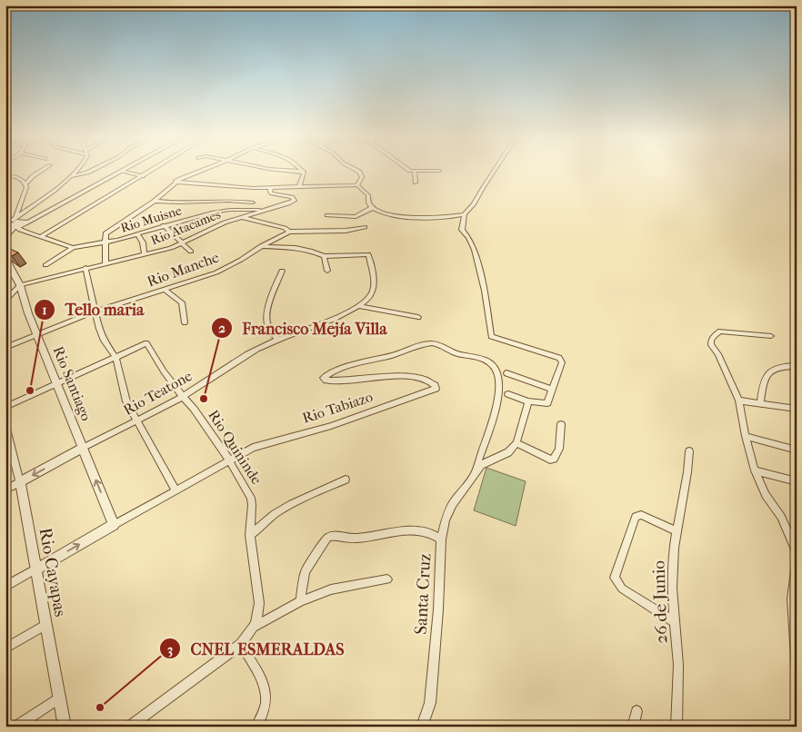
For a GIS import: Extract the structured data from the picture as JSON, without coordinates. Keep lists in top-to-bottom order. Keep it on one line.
{"streets":{"street":["Rio Muisne","Rio Atacames","Rio Manche","Rio Santiago","Rio Teatone","Rio Tabiazo","Rio Quininde","Rio Cayapas","Santa Cruz","26 de Junio"]},"crossings":[["Rio Muisne","Rio Atacames"],["Rio Atacames","Rio Santiago"],["Rio Manche","Rio Santiago"],["Rio Santiago","Rio Teatone"],["Rio Santiago","Rio Tabiazo"],["Rio Teatone","Rio Quininde"],["Rio Teatone","Rio Cayapas"],["Rio Tabiazo","Rio Quininde"],["Rio Tabiazo","Rio Cayapas"],["Rio Tabiazo","Santa Cruz"]],"places":["Tello maria","Francisco Mejía Villa","CNEL ESMERALDAS"]}
